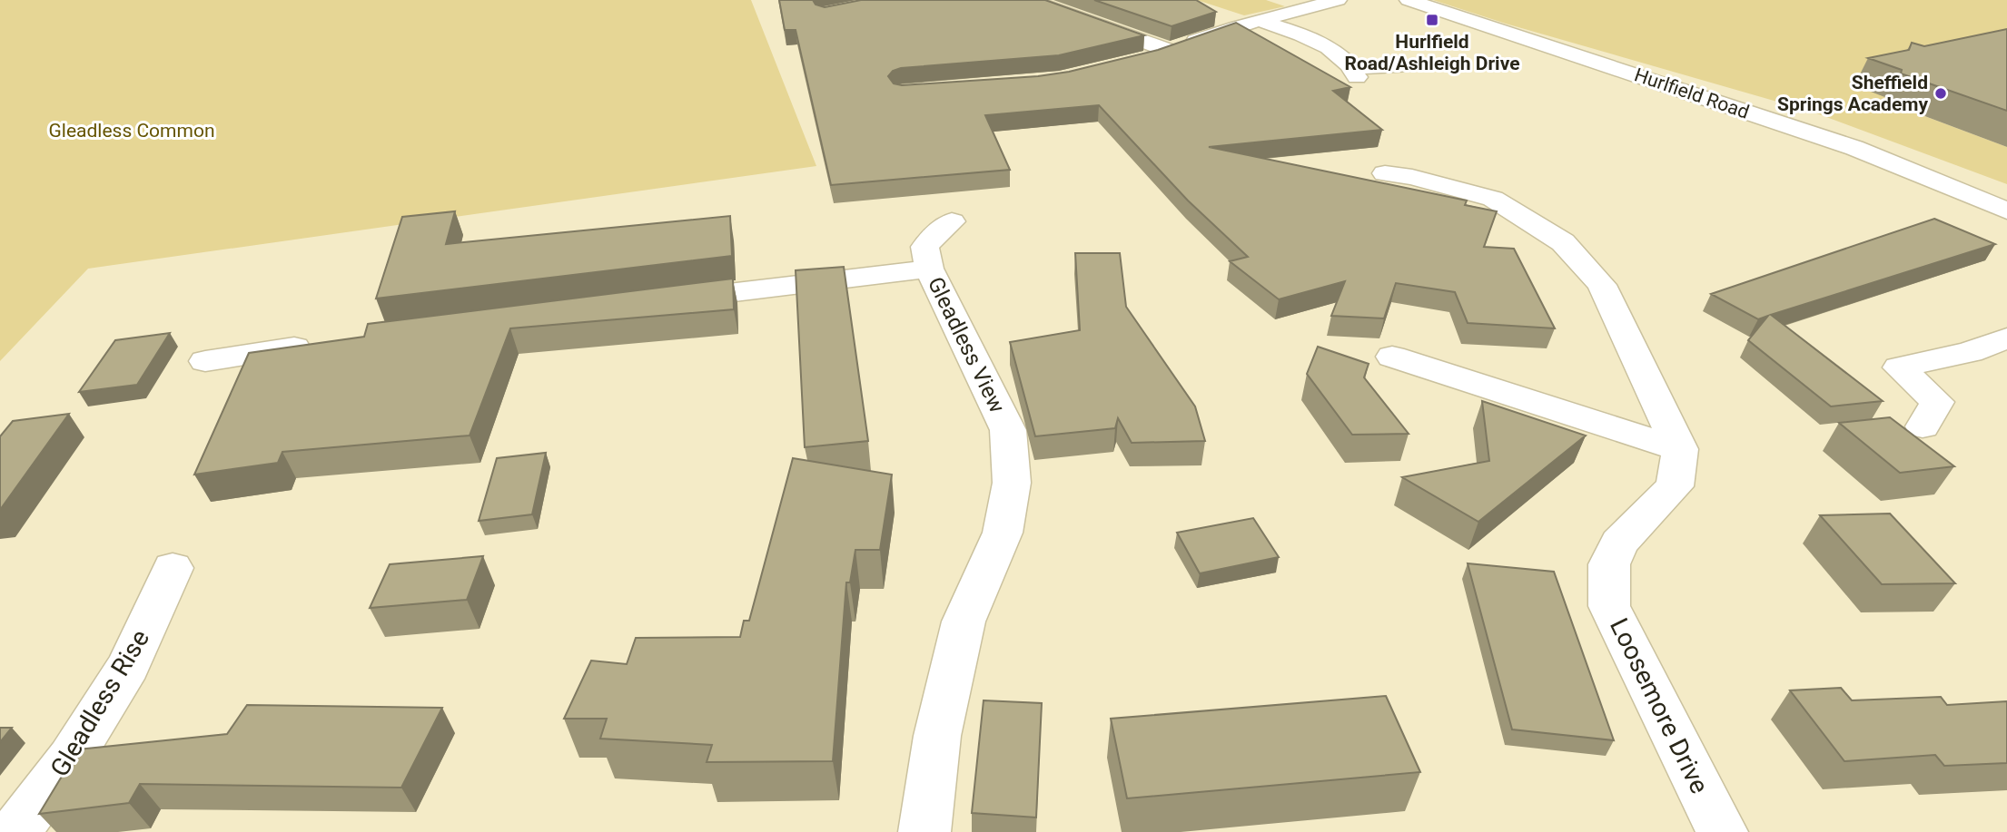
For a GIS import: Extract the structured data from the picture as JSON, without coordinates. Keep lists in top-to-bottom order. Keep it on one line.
{"streets":{"street":["Hurlfield Road","Gleadless View","Gleadless Rise","Loosemore Drive"]},"parks":["Gleadless Common"],"places":{"transit":["Hurlfield Road/Ashleigh Drive"],"other":["Sheffield Springs Academy"]}}
